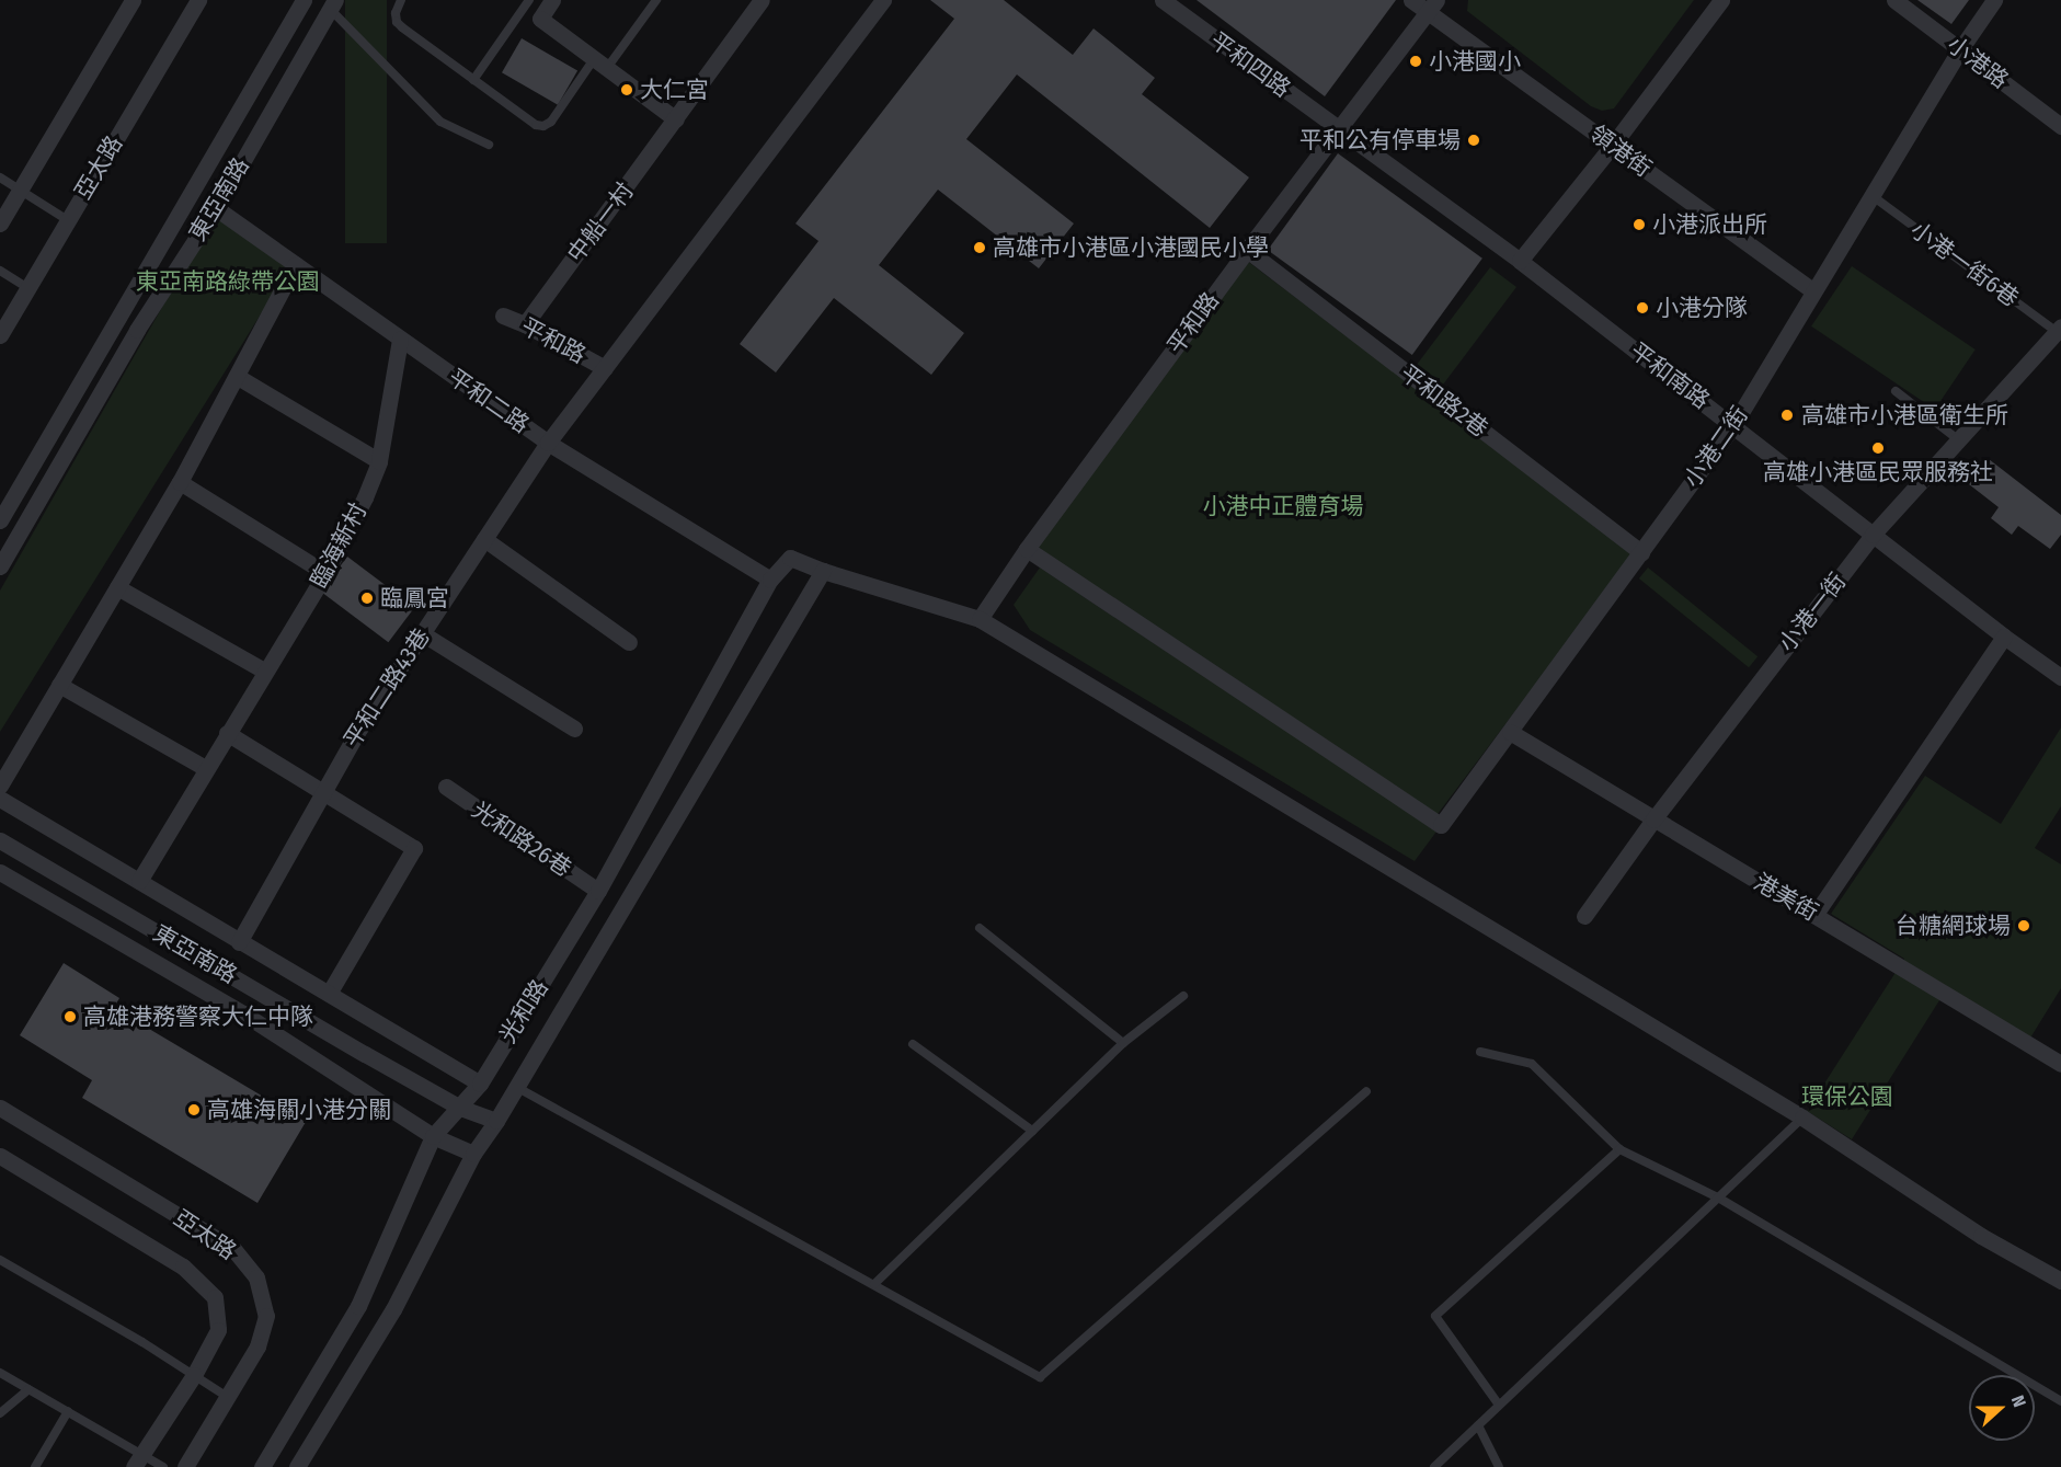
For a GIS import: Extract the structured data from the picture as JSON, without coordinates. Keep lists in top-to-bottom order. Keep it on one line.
{"streets":{"street":["小港路","平和四路","領港街","亞太路","東亞南路","中船一村","平和路","平和南路","平和二路","平和路2巷","小港二街","臨海新村","小港一街","平和二路43巷","光和路26巷","港美街","光和路"],"lane":["小港一街6巷"]},"crossings":[["小港路","小港二街"],["平和四路","平和路"],["平和四路","平和南路"],["領港街","平和路"],["領港街","小港二街"],["東亞南路","平和二路"],["東亞南路","光和路"],["中船一村","平和路"],["小港一街6巷","小港二街"],["小港一街6巷","小港一街"],["平和路","平和南路"],["平和路","平和路2巷"],["平和路","小港二街"],["平和路","平和二路43巷"],["平和南路","小港二街"],["平和南路","小港一街"],["平和二路","臨海新村"],["平和二路","平和二路43巷"],["平和二路","光和路"],["平和路2巷","小港二街"],["小港二街","港美街"],["小港一街","港美街"],["光和路26巷","光和路"]],"parks":["東亞南路綠帶公園","小港中正體育場","環保公園"],"places":["小港國小","大仁宮","平和公有停車場","小港派出所","高雄市小港區小港國民小學","小港分隊","高雄市小港區衛生所","高雄小港區民眾服務社","臨鳳宮","台糖網球場","高雄港務警察大仁中隊","高雄海關小港分關"],"north":"right"}
